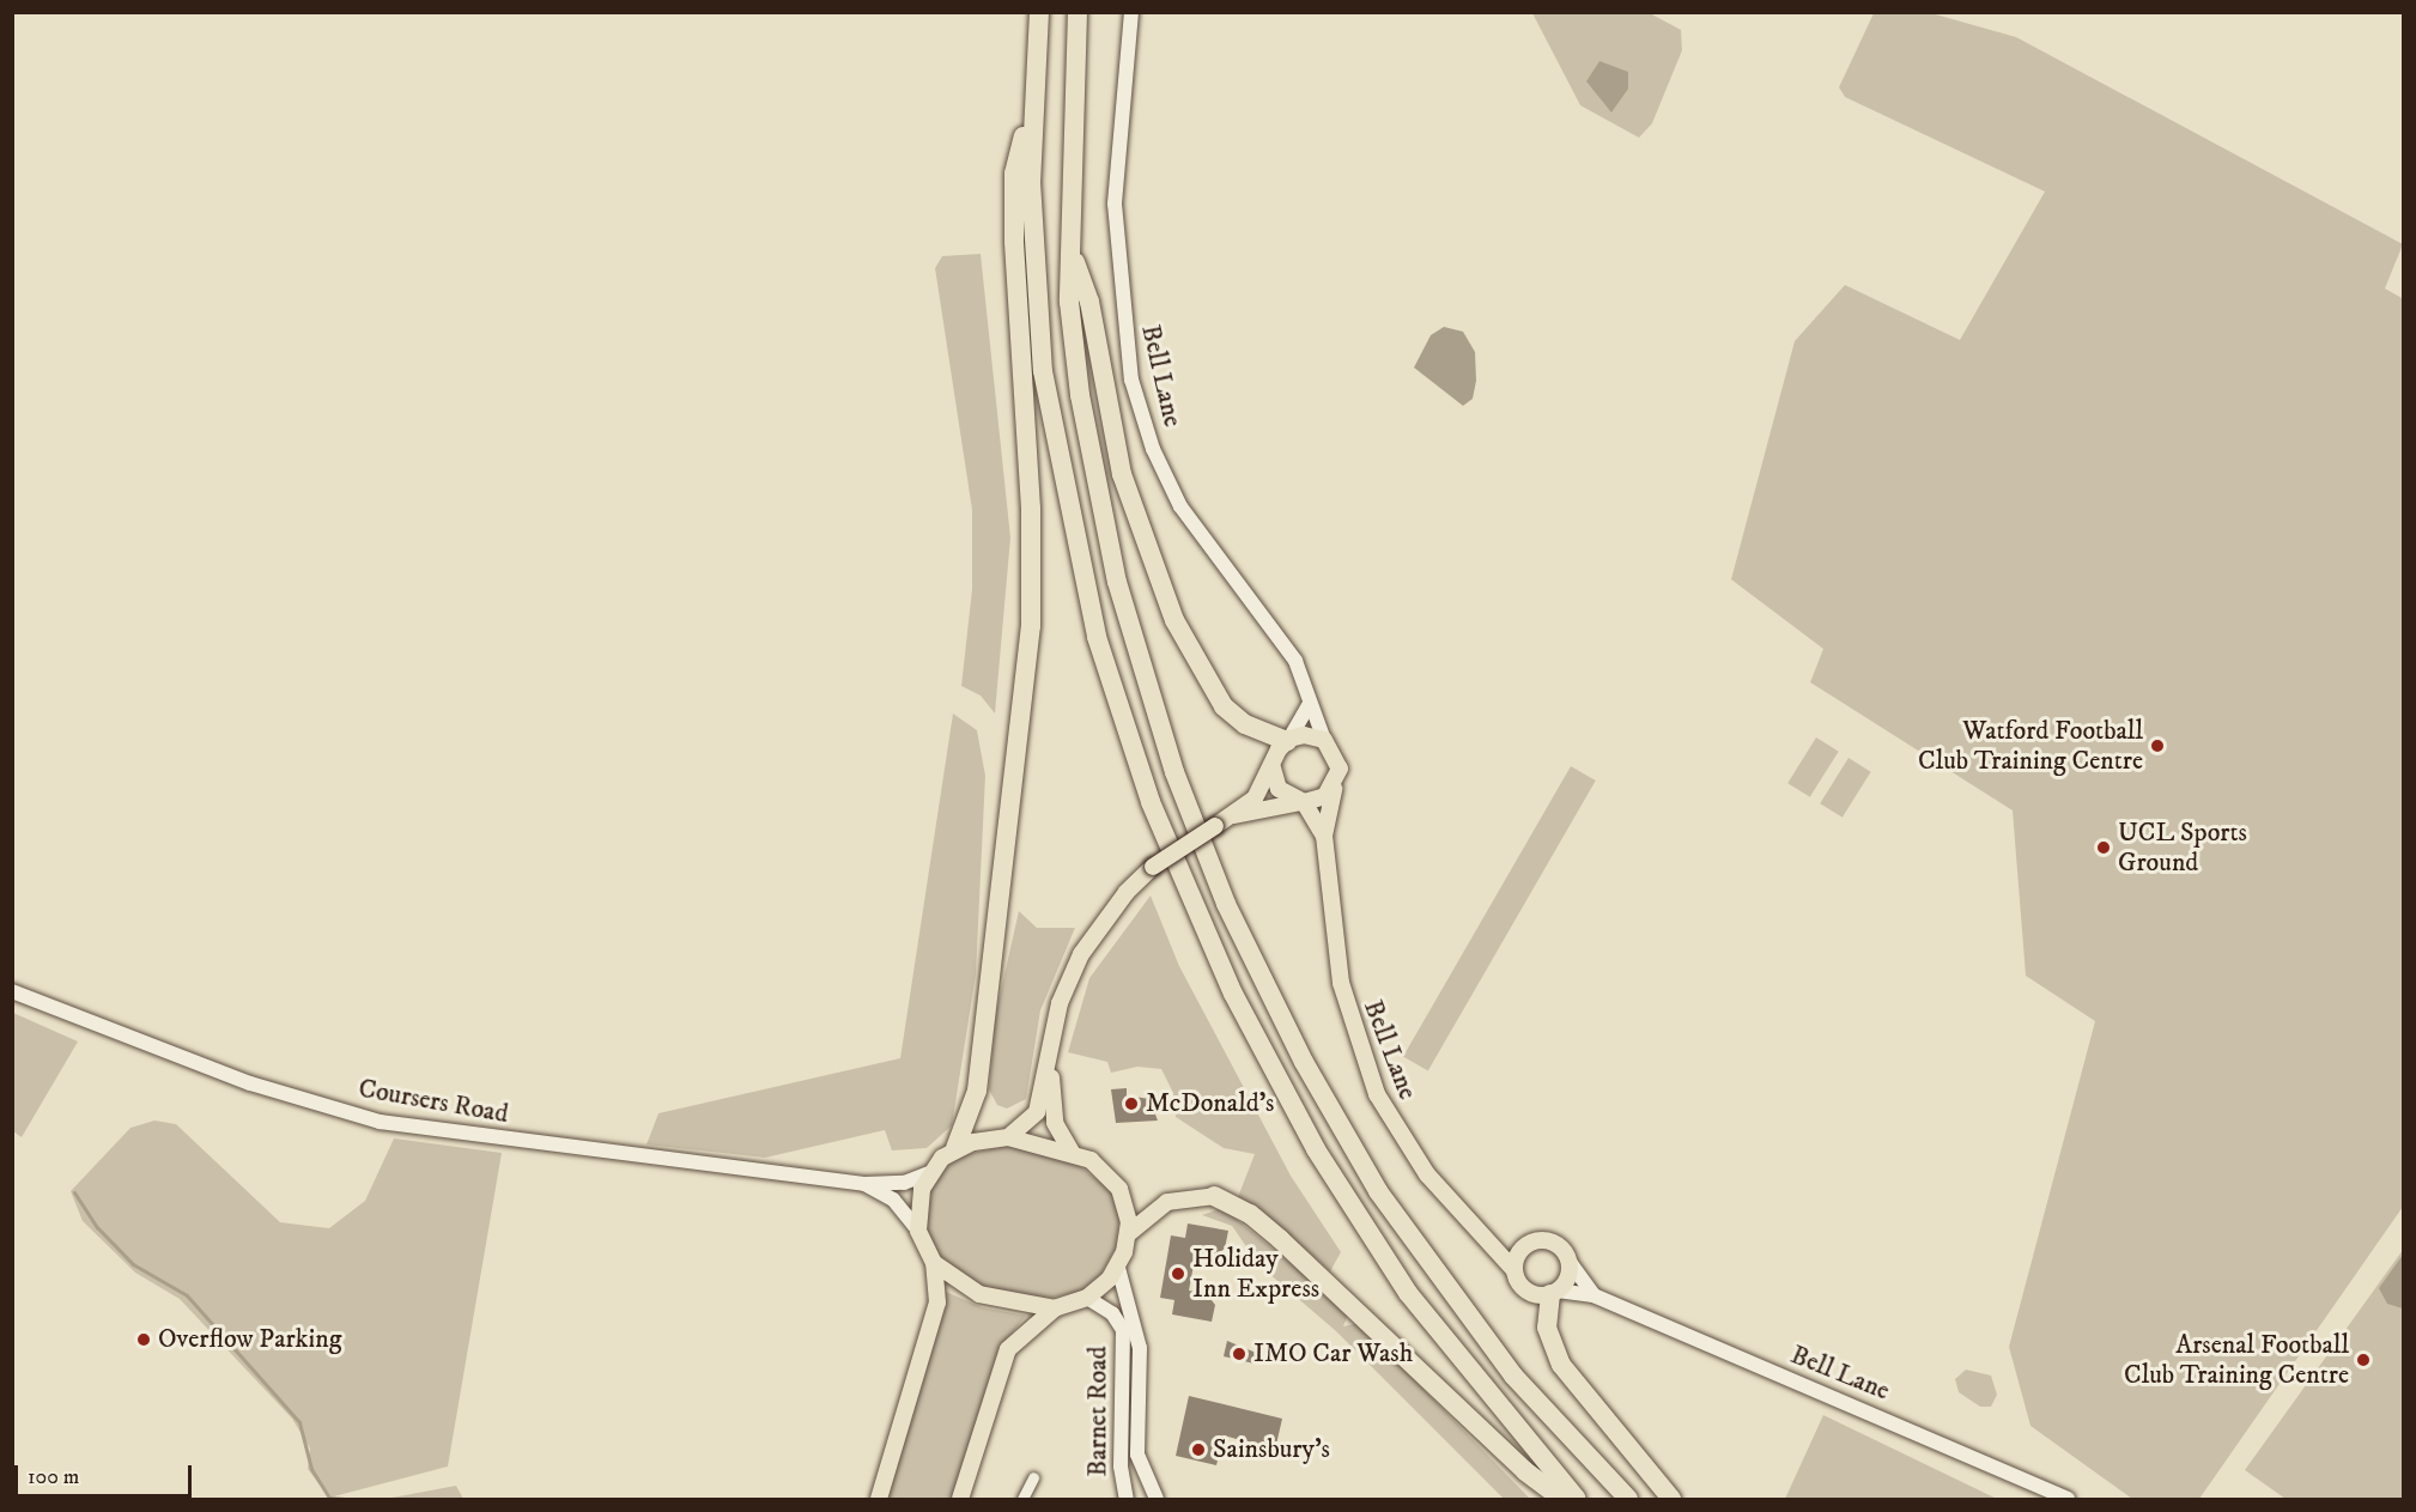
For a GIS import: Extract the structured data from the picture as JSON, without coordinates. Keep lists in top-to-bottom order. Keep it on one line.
{"streets":{"main road":["Bell Lane"],"street":["Coursers Road","Barnet Road"]},"crossings":[["Coursers Road","Barnet Road"]],"places":["Watford Football Club Training Centre","UCL Sports Ground","McDonald's","Holiday Inn Express","Overflow Parking","IMO Car Wash","Arsenal Football Club Training Centre","Sainsbury's"],"scale_bar":"100 m"}
